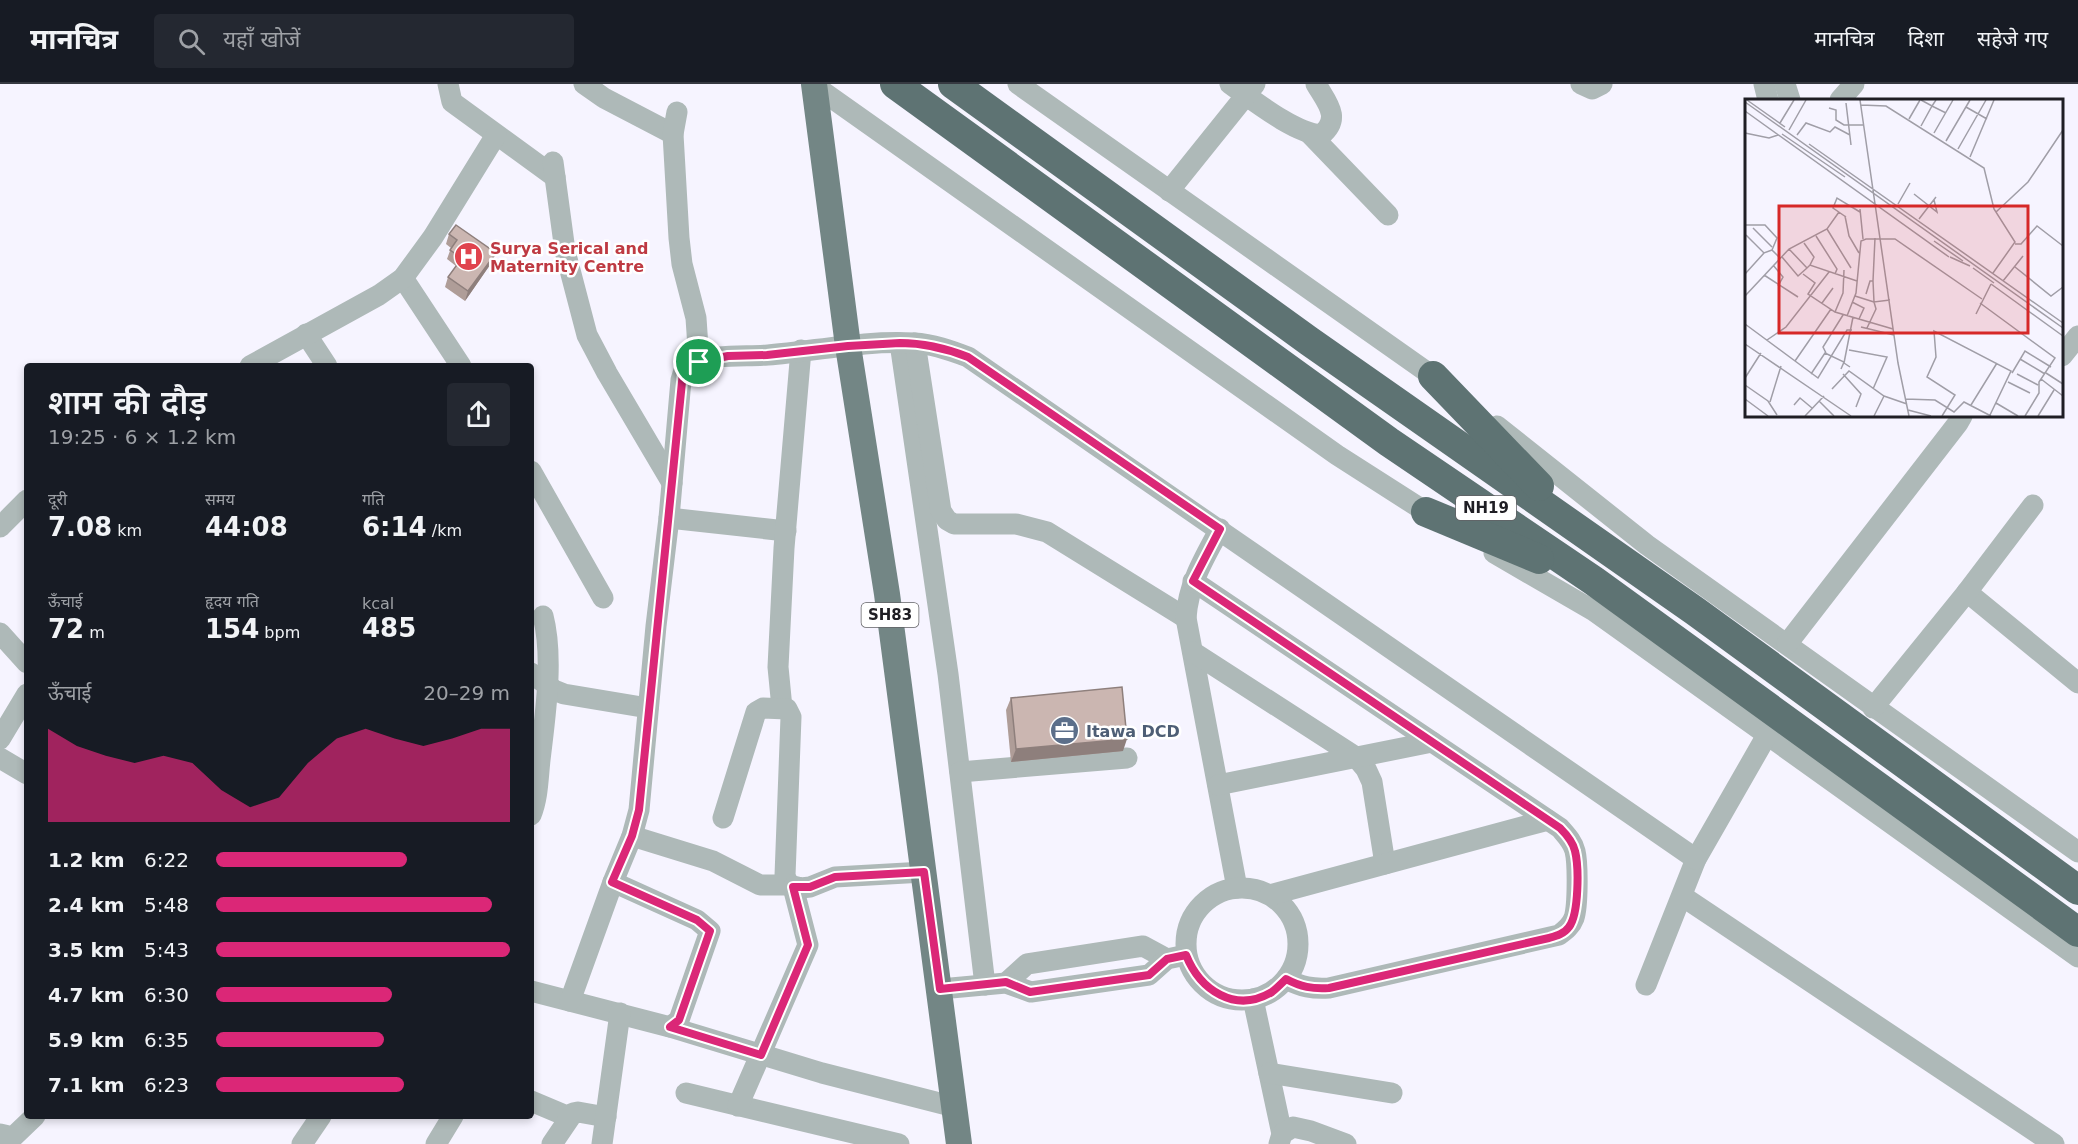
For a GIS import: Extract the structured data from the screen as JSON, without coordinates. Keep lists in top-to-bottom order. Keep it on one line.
{"streets":{"highway":["NH19"],"main road":["SH83"]},"places":{"hospital":["Surya Serical and Maternity Centre"],"office":["Itawa DCD"]},"page":{"header":"मानचित्र","search":"यहाँ खोजें","nav":["मानचित्र","दिशा","सहेजे गए"],"heading":["शाम की दौड़","19:25 · 6 × 1.2 km"],"stats":[["दूरी","7.08 km"],["समय","44:08"],["गति","6:14 /km"],["ऊँचाई","72 m"],["हृदय गति","154 bpm"],["kcal","485"]],"chart":["ऊँचाई","20–29 m"],"list":[{"name":"1.2 km","note":"6:22"},{"name":"2.4 km","note":"5:48"},{"name":"3.5 km","note":"5:43"},{"name":"4.7 km","note":"6:30"},{"name":"5.9 km","note":"6:35"},{"name":"7.1 km","note":"6:23"}]}}
